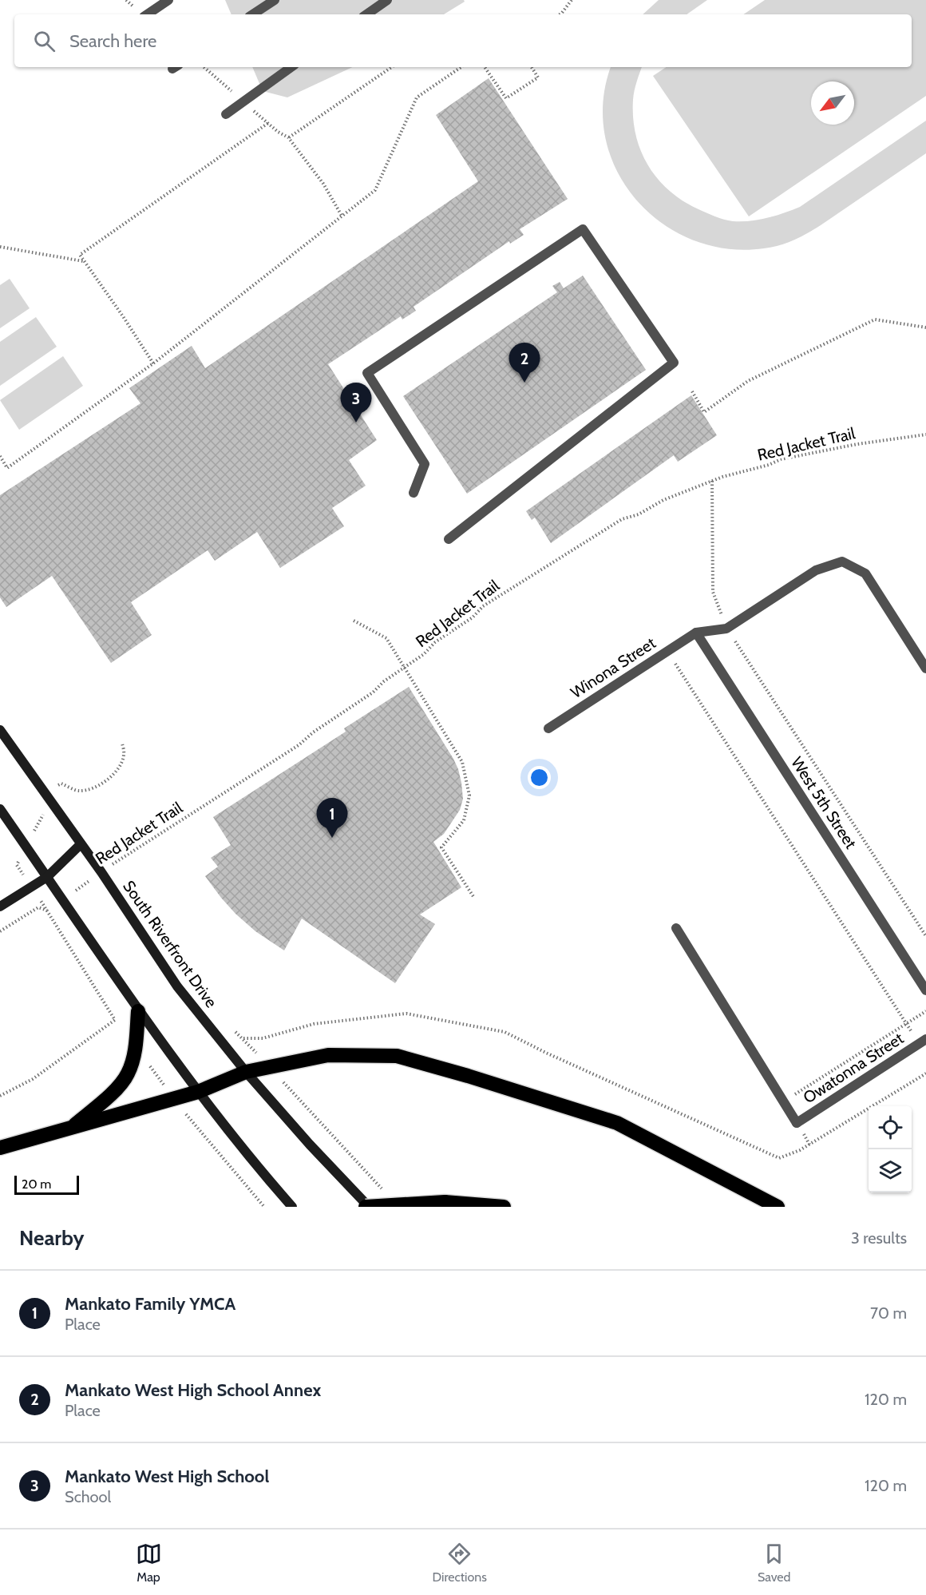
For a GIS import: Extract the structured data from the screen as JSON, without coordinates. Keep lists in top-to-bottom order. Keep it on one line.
{"streets":{"main road":["South Riverfront Drive"],"street":["Winona Street","West 5th Street","Owatonna Street"],"path":["Red Jacket Trail"]},"crossings":[["Red Jacket Trail","South Riverfront Drive"],["Winona Street","West 5th Street"]],"scale_bar":"20 m","north":"bottom left","page":{"search":"Search here","pins":["2","3","1"],"scale":"20 m","heading":["Nearby","3 results"],"list":[{"mark":"1","name":"Mankato Family YMCA","note":"Place","value":"70 m"},{"mark":"2","name":"Mankato West High School Annex","note":"Place","value":"120 m"},{"mark":"3","name":"Mankato West High School","note":"School","value":"120 m"}],"nav":["Map","Directions","Saved"]}}
